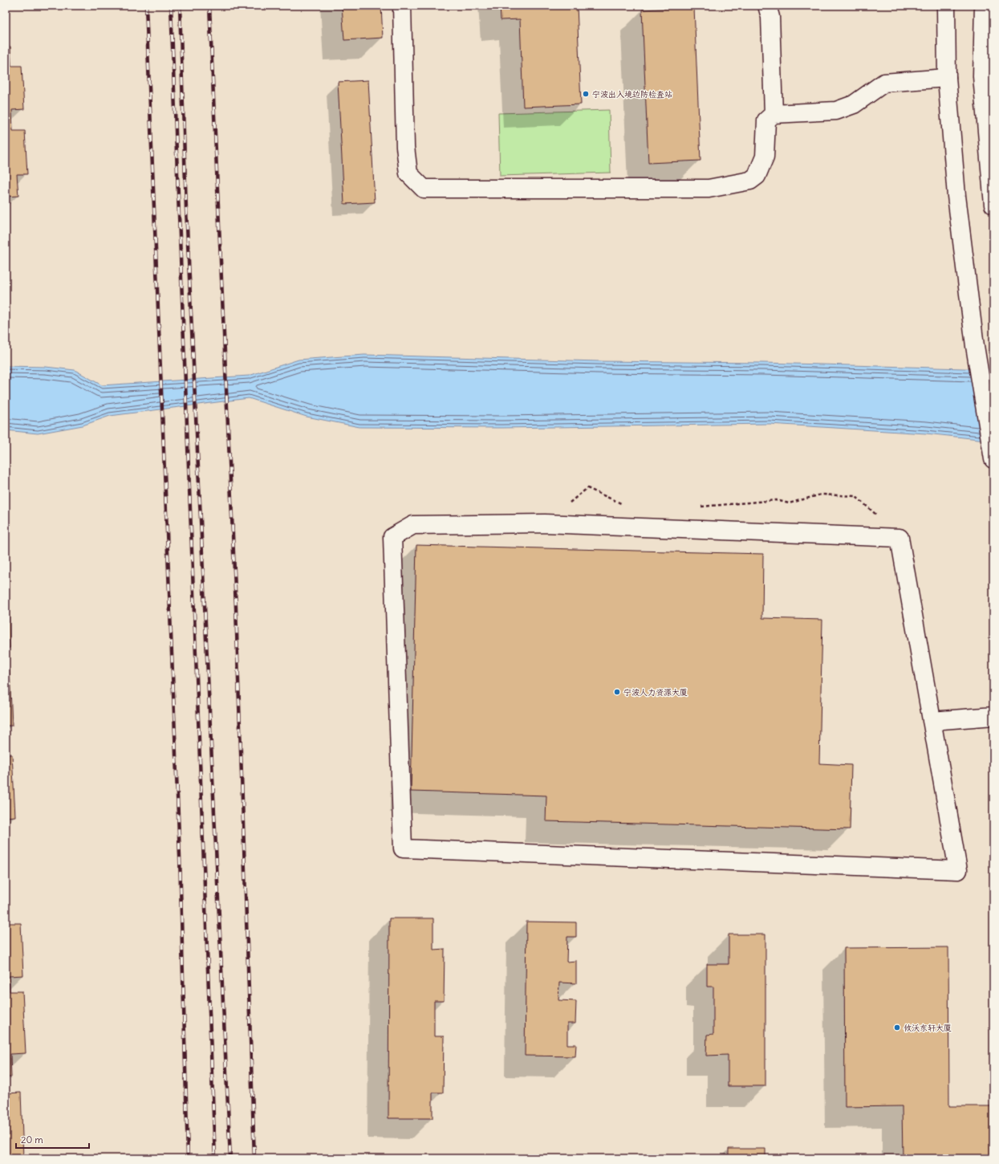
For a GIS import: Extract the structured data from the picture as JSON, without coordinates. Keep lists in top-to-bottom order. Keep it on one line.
{"places":["宁波出入境边防检查站","宁波人力资源大厦","攸沃东轩大厦"],"scale_bar":"20 m"}
